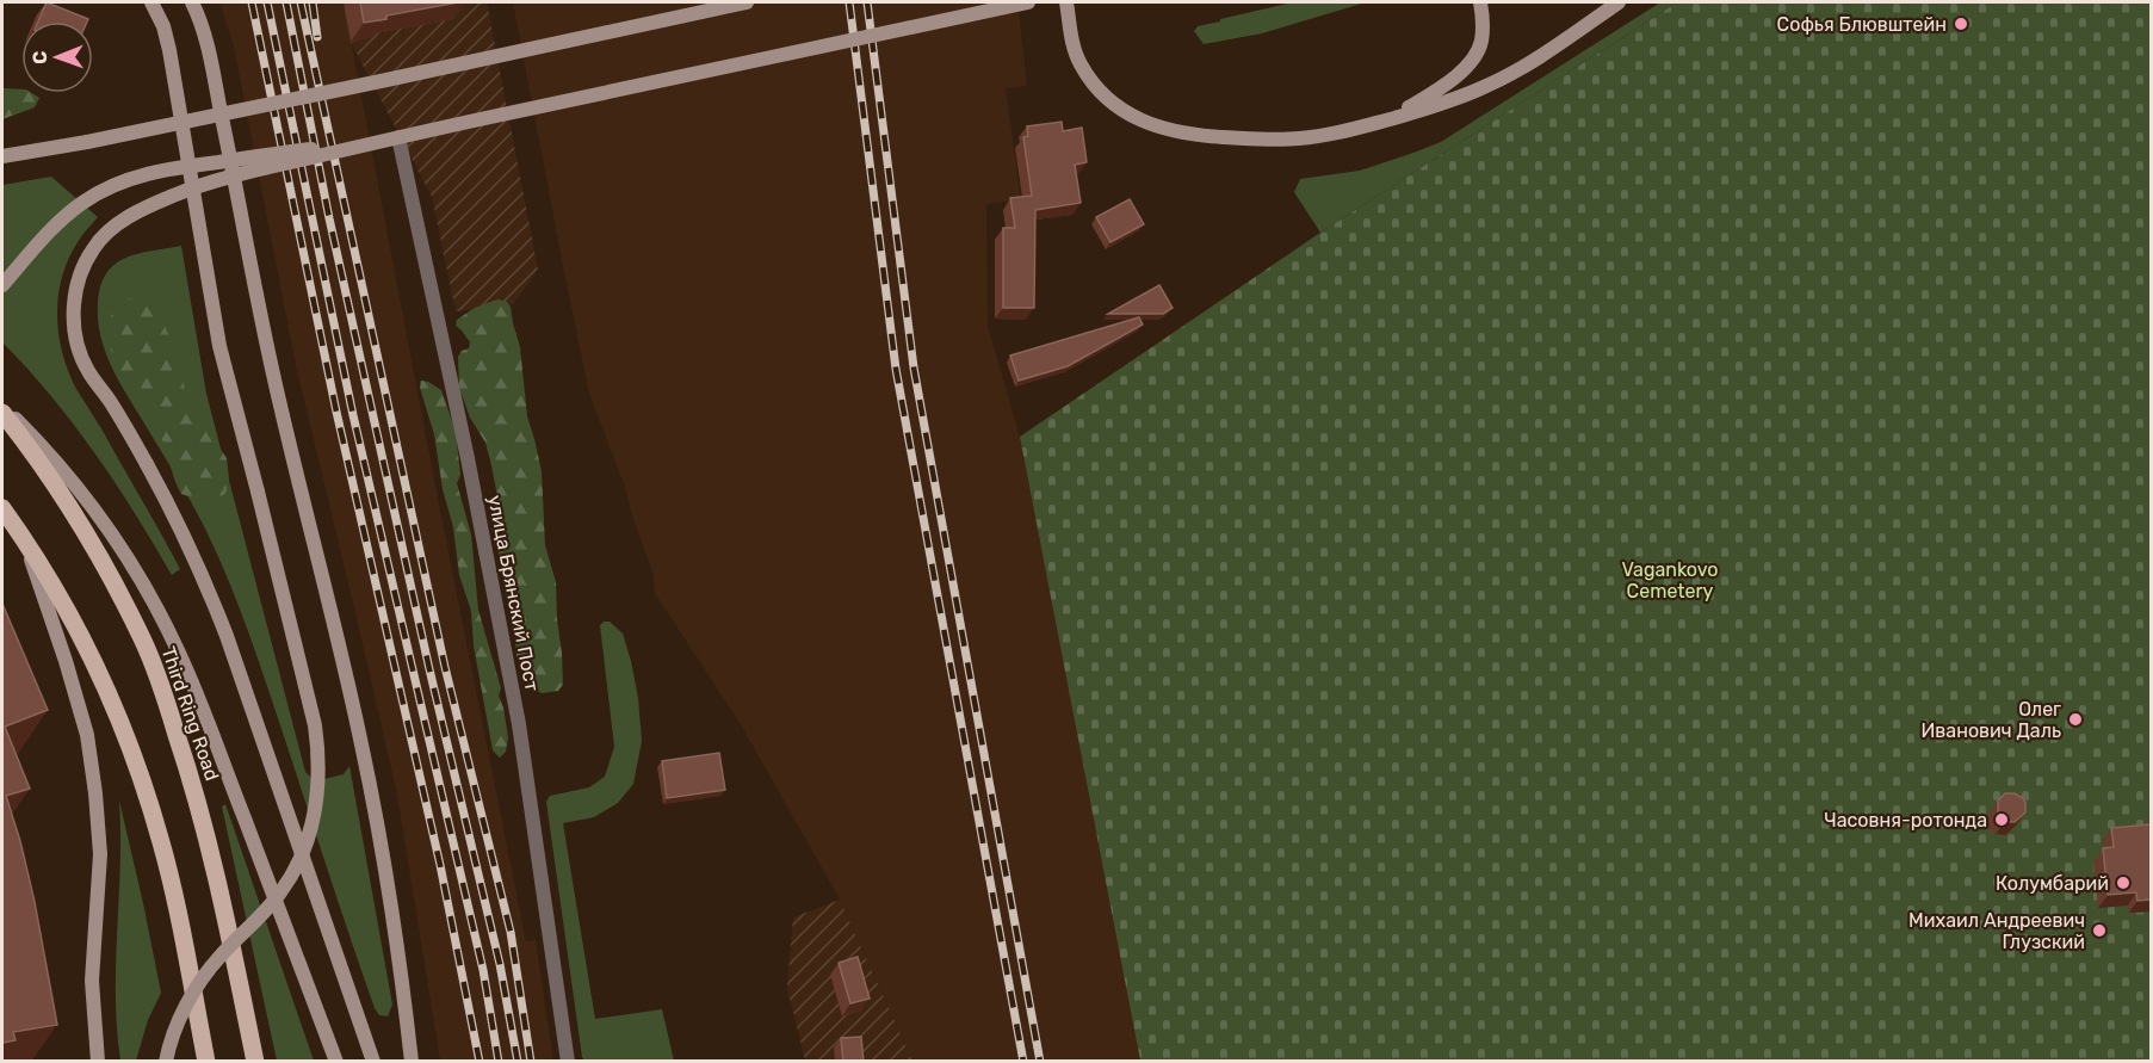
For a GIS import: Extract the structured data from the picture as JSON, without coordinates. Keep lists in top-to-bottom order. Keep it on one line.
{"streets":{"main road":["Third Ring Road"],"street":["улица Брянский Пост"]},"parks":["Vagankovo Cemetery"],"places":["Софья Блювштейн","Олег Иванович Даль","Часовня-ротонда","Колумбарий","Михаил Андреевич Глузский"],"north":"left"}
